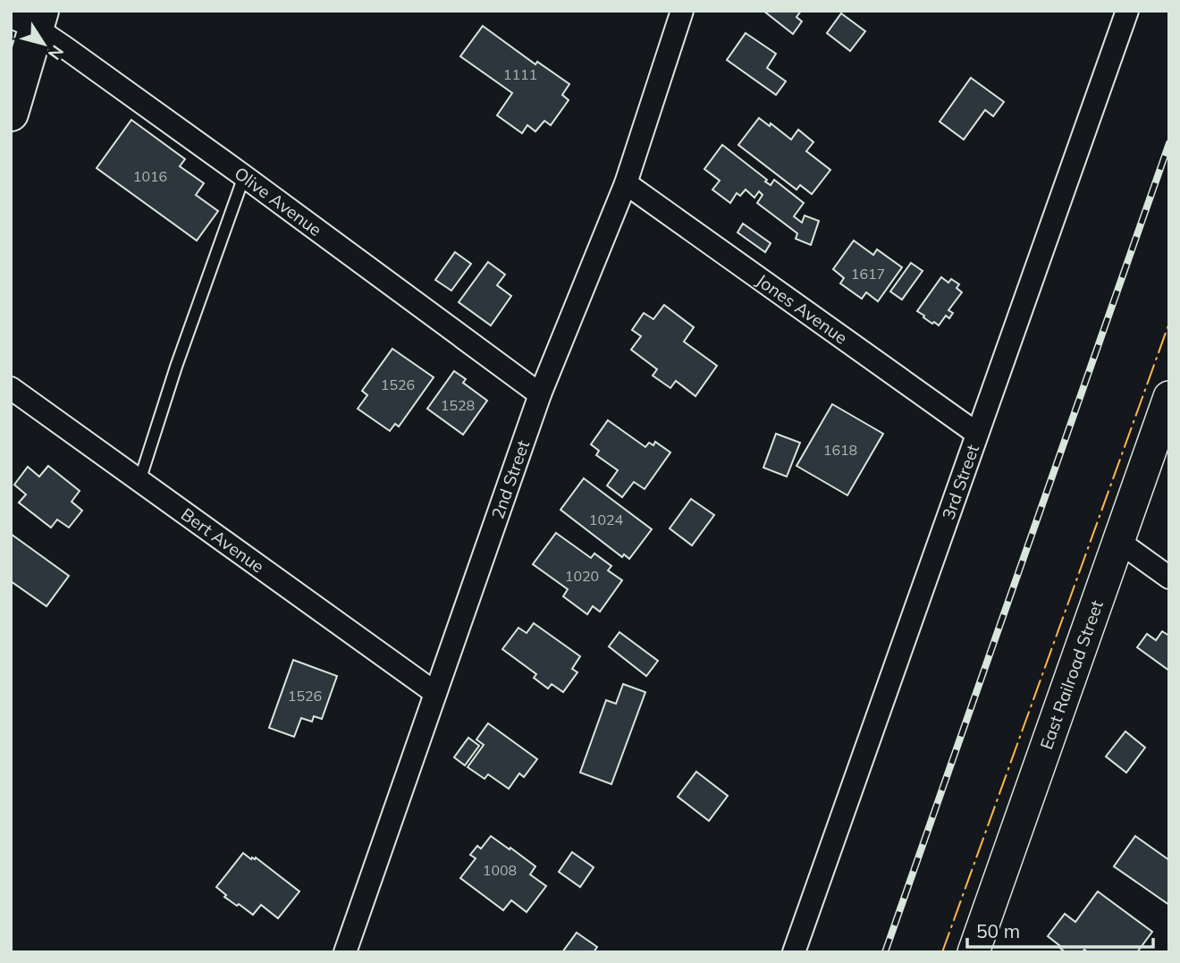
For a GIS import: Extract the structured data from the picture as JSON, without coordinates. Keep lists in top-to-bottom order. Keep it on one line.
{"streets":{"street":["Olive Avenue","Jones Avenue","2nd Street","3rd Street","Bert Avenue","East Railroad Street"]},"crossings":[["Olive Avenue","2nd Street"],["Jones Avenue","2nd Street"],["Jones Avenue","3rd Street"],["2nd Street","Bert Avenue"]],"house_numbers":["1111","1016","1617","1526","1528","1618","1024","1020","1526","1008"],"scale_bar":"50 m","north":"bottom right"}
